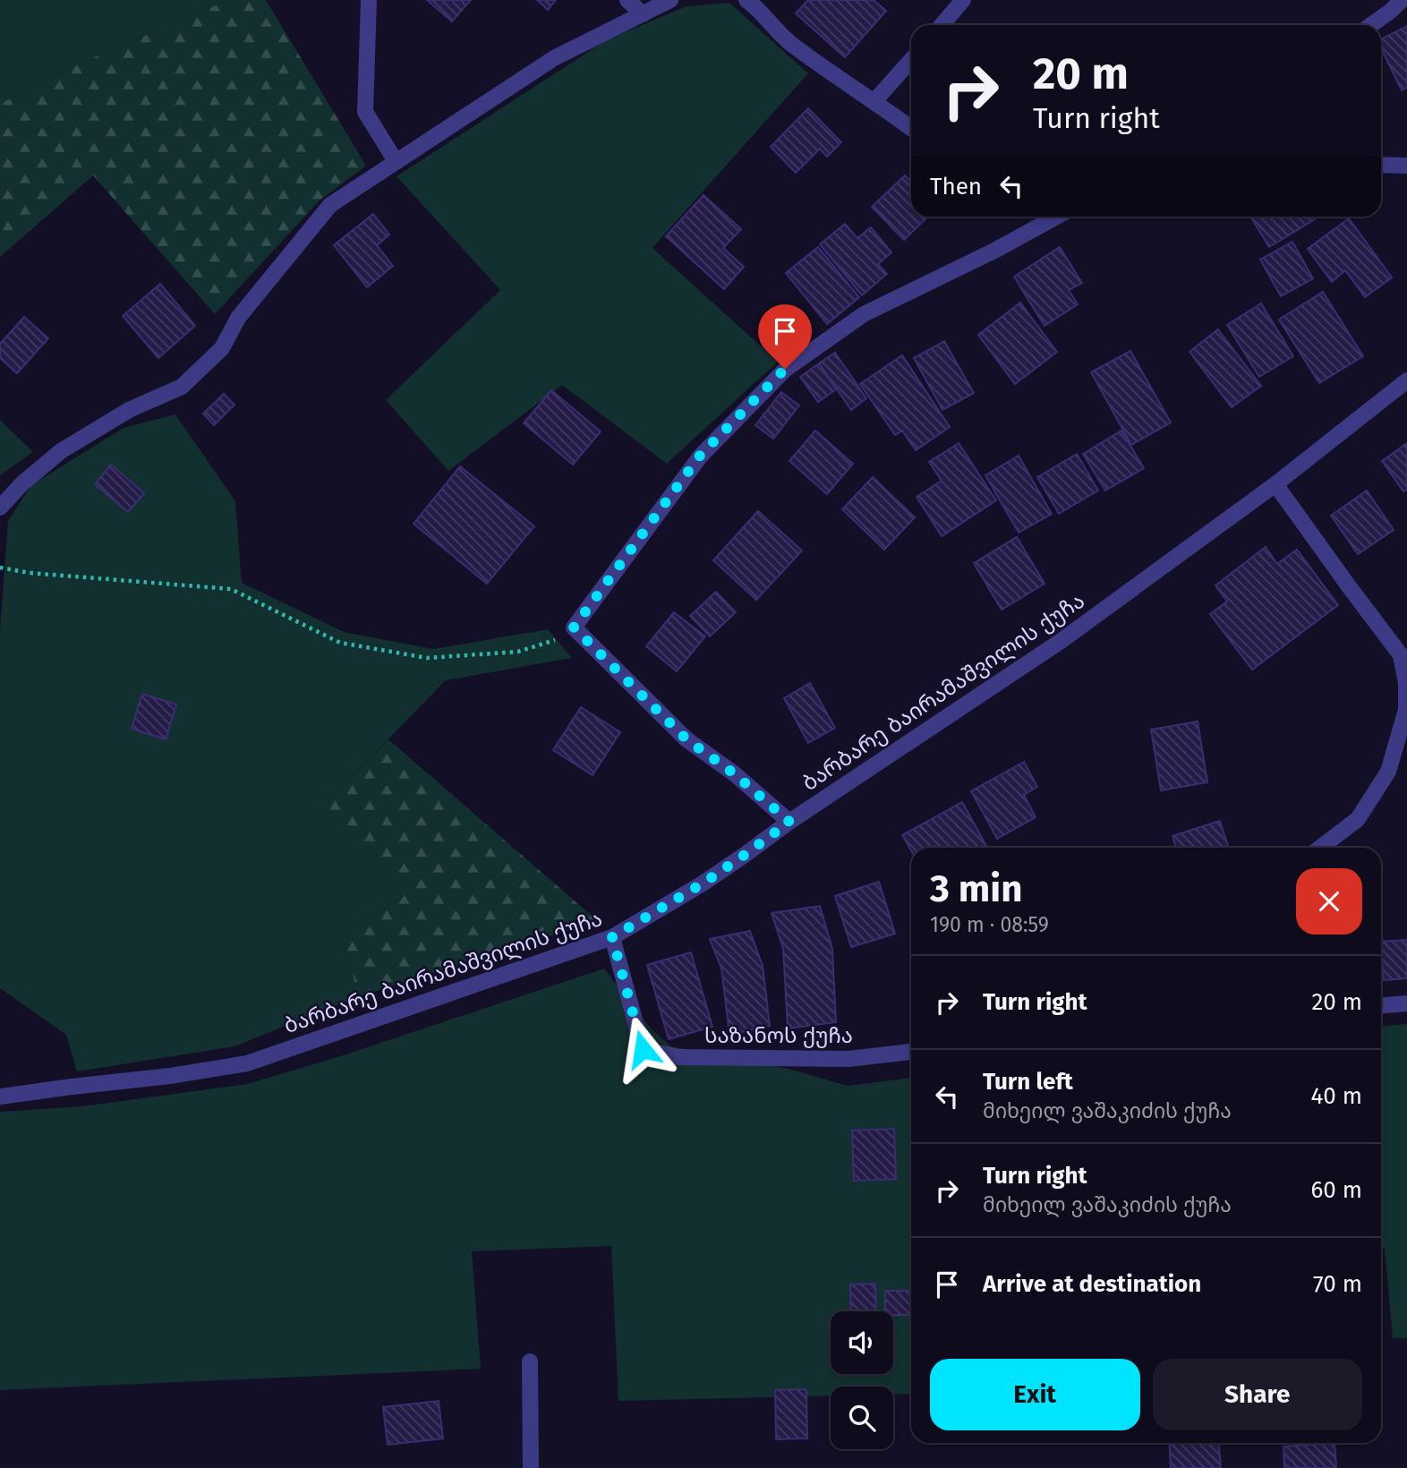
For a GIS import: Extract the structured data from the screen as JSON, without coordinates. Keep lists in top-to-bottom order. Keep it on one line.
{"streets":{"street":["ბარბარე ბაირამაშვილის ქუჩა","საზანოს ქუჩა"]},"crossings":[["ბარბარე ბაირამაშვილის ქუჩა","საზანოს ქუჩა"]],"page":{"turn":["20 m","Turn right"],"then":"Then","heading":["3 min","190 m · 08:59"],"list":[{"name":"Turn right","value":"20 m"},{"name":"Turn left","note":"მიხეილ ვაშაკიძის ქუჩა","value":"40 m"},{"name":"Turn right","note":"მიხეილ ვაშაკიძის ქუჩა","value":"60 m"},{"name":"Arrive at destination","value":"70 m"}],"buttons":["Exit","Share"]}}
